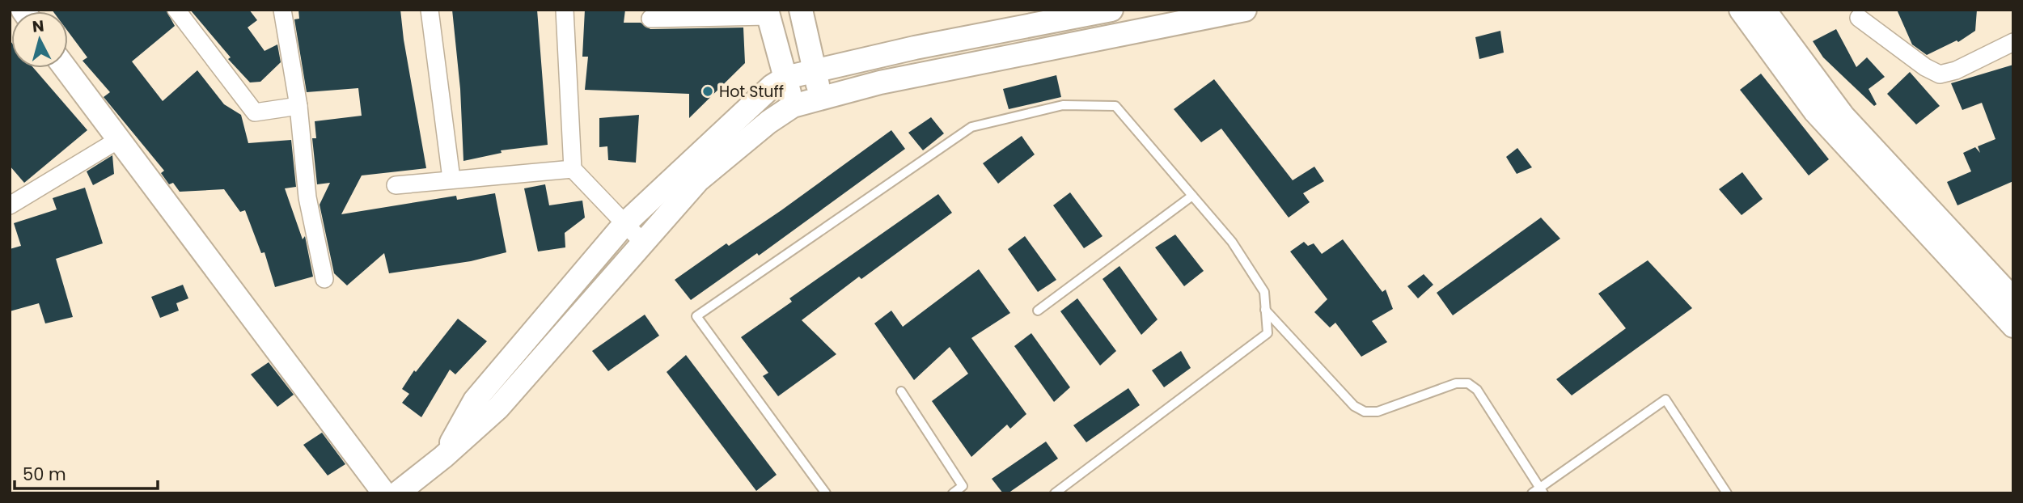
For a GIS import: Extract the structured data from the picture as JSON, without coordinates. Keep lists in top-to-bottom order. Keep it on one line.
{"places":["Hot Stuff"],"scale_bar":"50 m","north":"top"}
